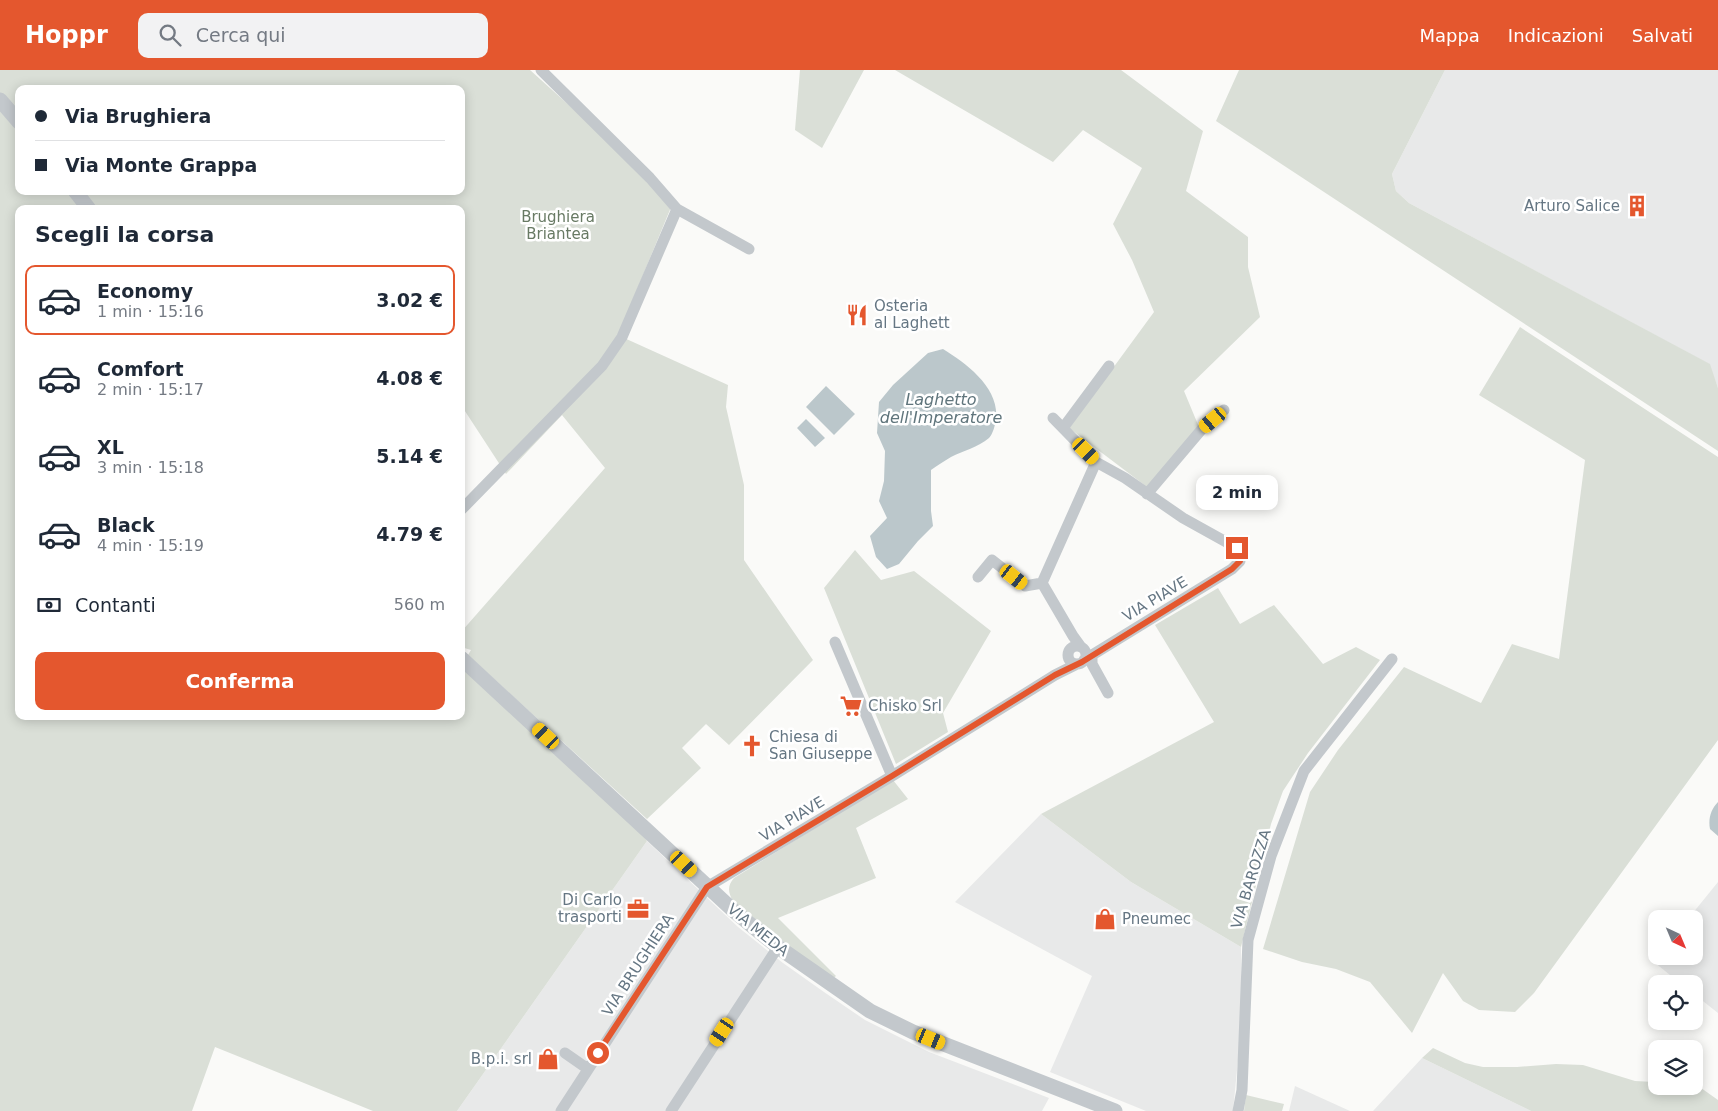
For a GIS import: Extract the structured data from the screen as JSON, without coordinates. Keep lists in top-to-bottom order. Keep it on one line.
{"streets":{"street":["VIA PIAVE","VIA BAROZZA","VIA MEDA","VIA BRUGHIERA"]},"crossings":[["VIA PIAVE","VIA MEDA"],["VIA PIAVE","VIA BRUGHIERA"],["VIA MEDA","VIA BRUGHIERA"]],"water":["Laghetto dell'Imperatore"],"parks":["Brughiera Briantea"],"places":{"building":["Arturo Salice"],"restaurant":["Osteria al Laghett"],"supermarket":["Chisko Srl"],"church":["Chiesa di San Giuseppe"],"office":["Di Carlo trasporti"],"shop":["Pneumec","B.p.i. srl"]},"north":"bottom right","page":{"header":"Hoppr","search":"Cerca qui","nav":["Mappa","Indicazioni","Salvati"],"banner":["Via Brughiera","Via Monte Grappa"],"heading":"Scegli la corsa","list":[{"name":"Economy","note":"1 min · 15:16","value":"3.02 €"},{"name":"Comfort","note":"2 min · 15:17","value":"4.08 €"},{"name":"XL","note":"3 min · 15:18","value":"5.14 €"},{"name":"Black","note":"4 min · 15:19","value":"4.79 €"}],"bubble":"2 min","pay":["Contanti","560 m"],"buttons":"Conferma"}}
